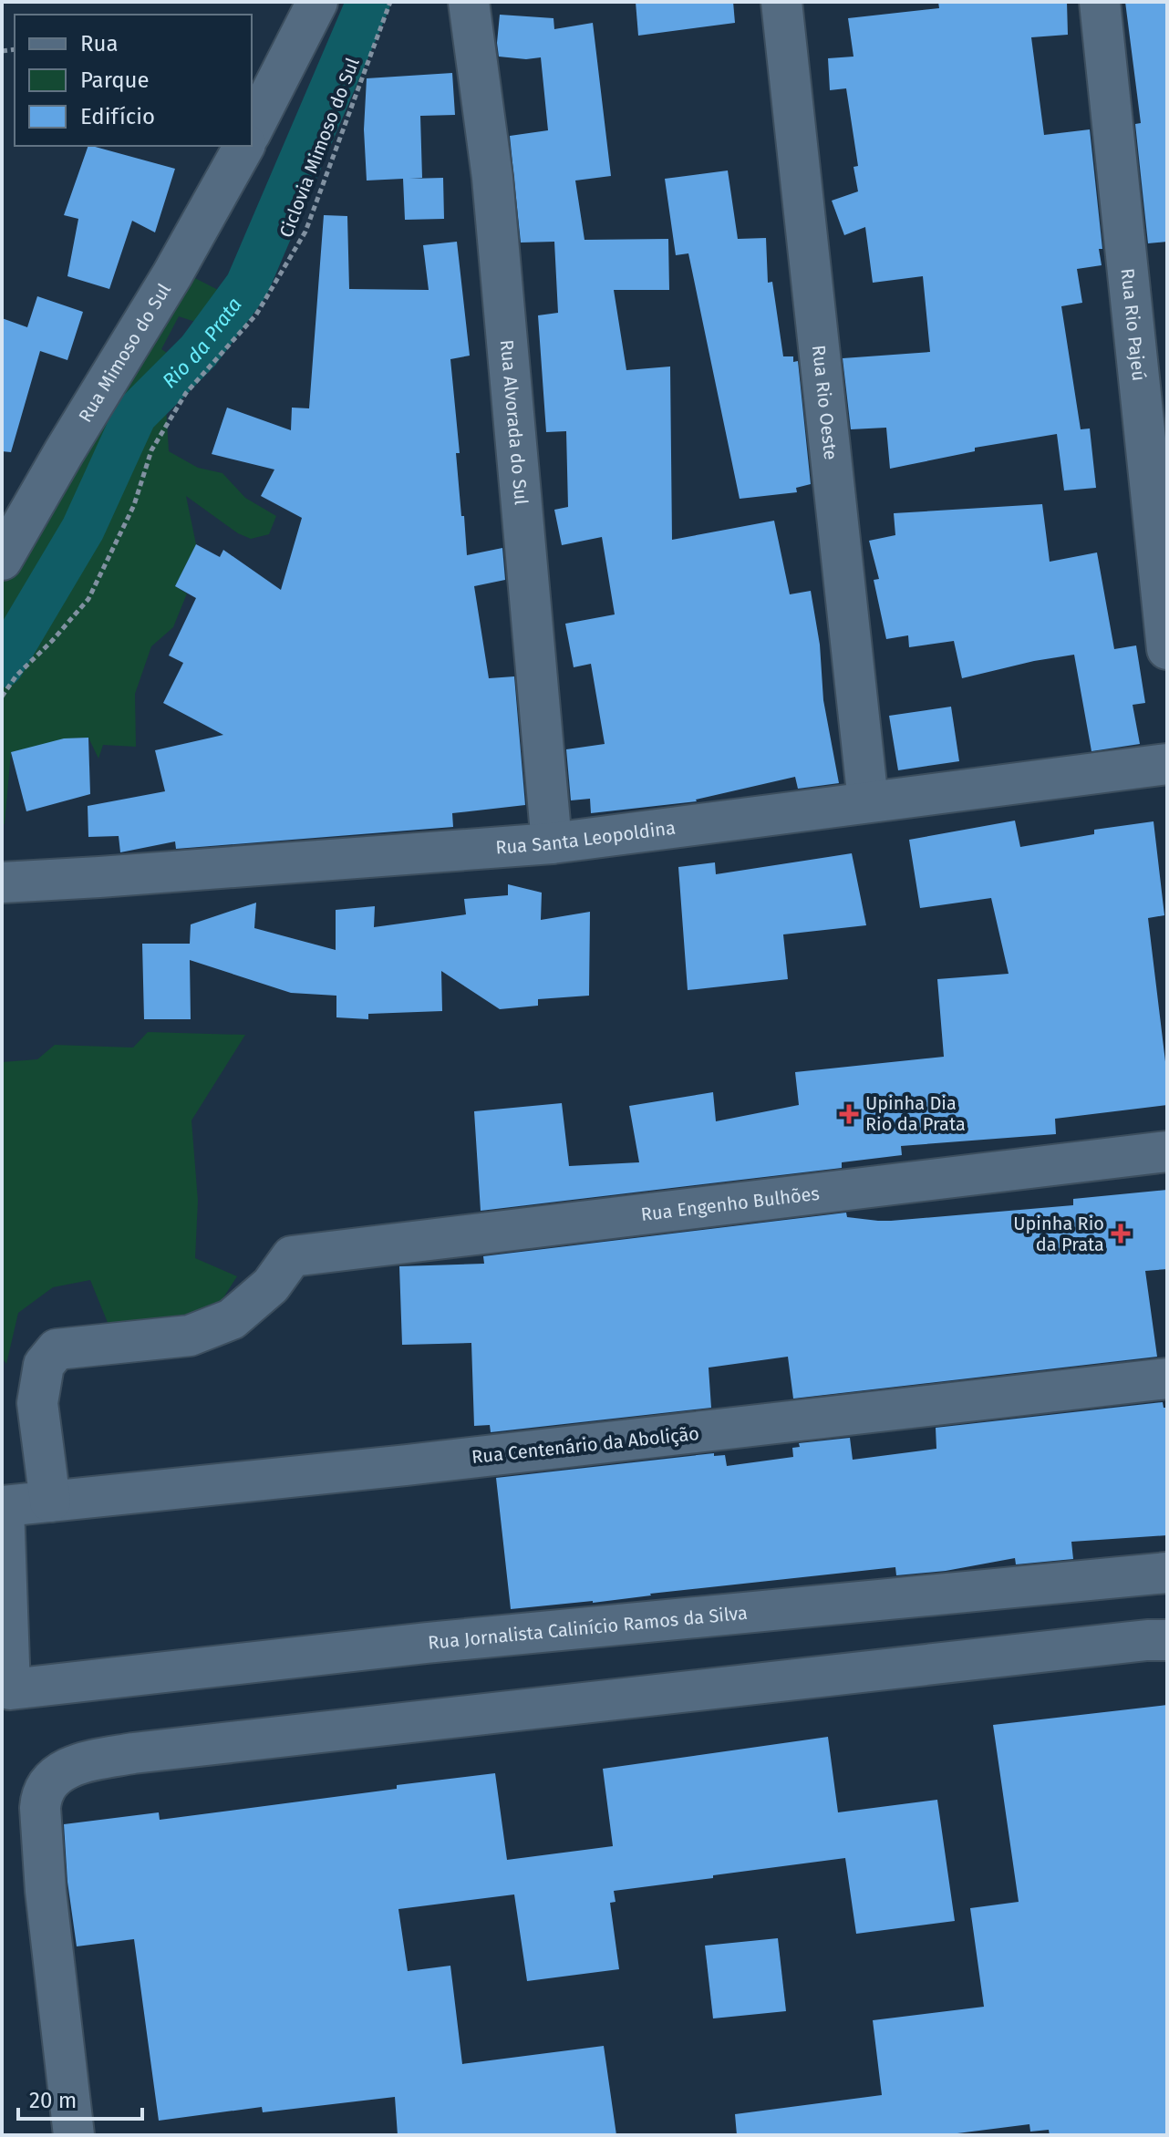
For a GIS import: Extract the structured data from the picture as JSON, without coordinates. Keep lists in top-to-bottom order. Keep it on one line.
{"streets":{"street":["Rua Rio Pajeú","Rua Mimoso do Sul","Rua Rio Oeste","Rua Alvorada do Sul","Rua Santa Leopoldina","Rua Engenho Bulhões","Rua Centenário da Abolição","Rua Jornalista Calinício Ramos da Silva"],"path":["Ciclovia Mimoso do Sul"]},"crossings":[["Rua Rio Oeste","Rua Santa Leopoldina"],["Rua Alvorada do Sul","Rua Santa Leopoldina"],["Rua Engenho Bulhões","Rua Centenário da Abolição"],["Rua Centenário da Abolição","Rua Jornalista Calinício Ramos da Silva"]],"water":["Rio da Prata"],"places":{"health":["Upinha Dia Rio da Prata","Upinha Rio da Prata"]},"legend":["Rua","Parque","Edifício"],"scale_bar":"20 m"}
